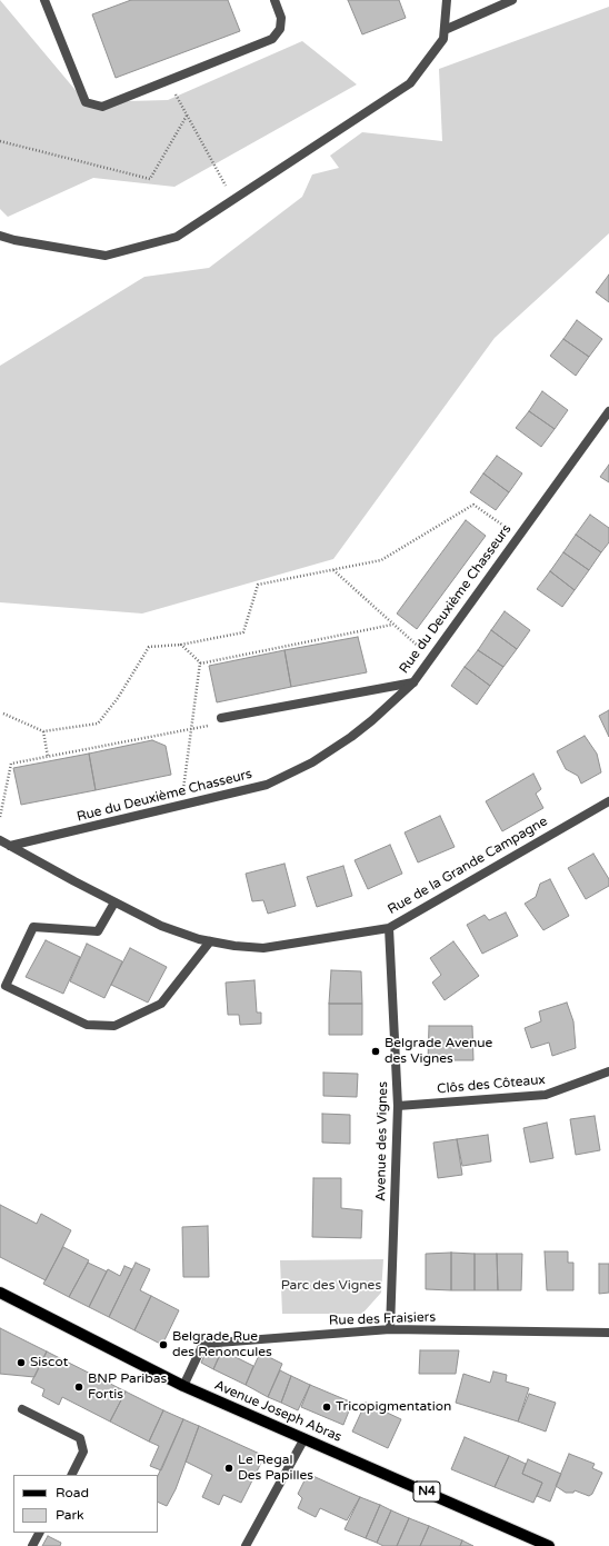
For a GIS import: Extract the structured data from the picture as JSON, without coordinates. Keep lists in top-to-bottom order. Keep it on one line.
{"streets":{"main road":["Avenue Joseph Abras","N4"],"street":["Rue du Deuxième Chasseurs","Rue de la Grande Campagne","Clôs des Côteaux","Avenue des Vignes","Rue des Fraisiers"]},"crossings":[["Rue du Deuxième Chasseurs","Rue de la Grande Campagne"],["Rue de la Grande Campagne","Avenue des Vignes"],["Clôs des Côteaux","Avenue des Vignes"],["Avenue des Vignes","Rue des Fraisiers"],["Rue des Fraisiers","Avenue Joseph Abras"]],"parks":["Parc des Vignes"],"places":["Belgrade Avenue des Vignes","Belgrade Rue des Renoncules","Siscot","BNP Paribas Fortis","Tricopigmentation","Le Regal Des Papilles"],"legend":["Road","Park"]}
